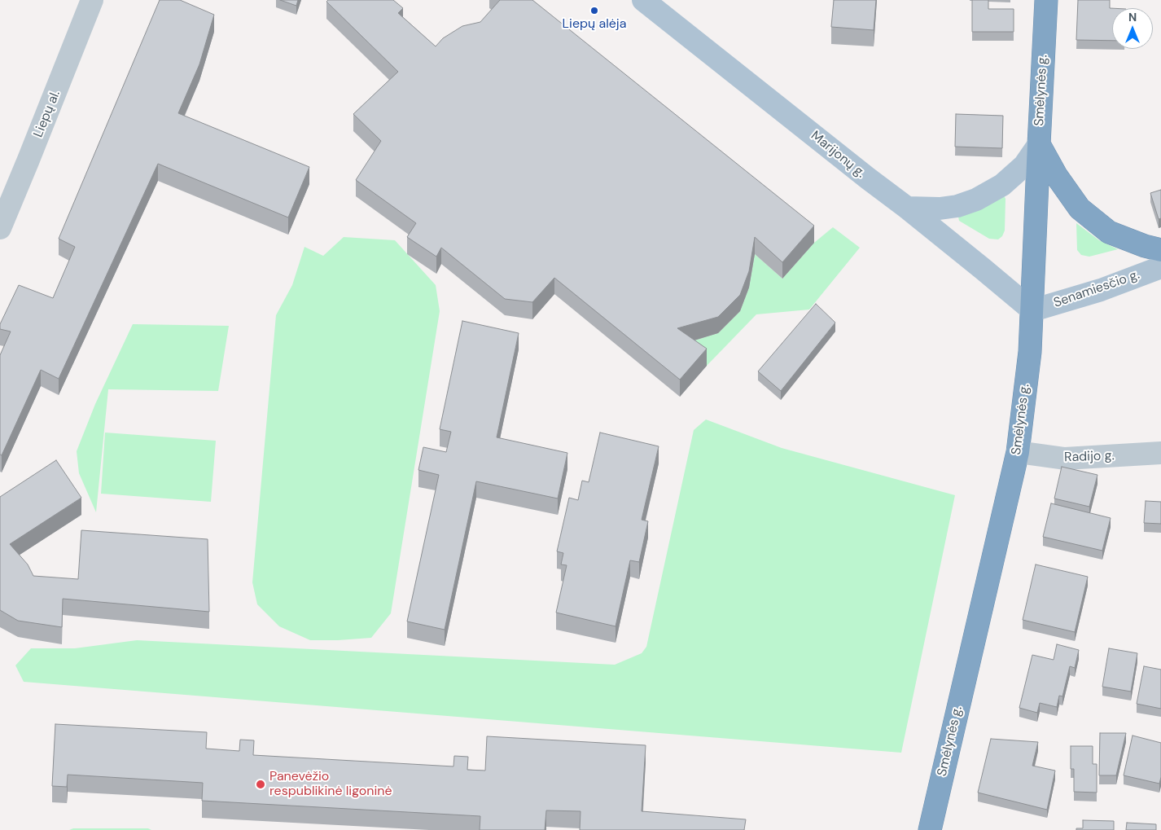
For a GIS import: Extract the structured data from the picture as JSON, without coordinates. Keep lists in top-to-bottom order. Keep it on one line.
{"streets":{"highway":["Smėlynės g."],"main road":["Marijonų g.","Senamiesčio g."],"street":["Liepų al.","Radijo g."]},"crossings":[["Smėlynės g.","Marijonų g."],["Smėlynės g.","Senamiesčio g."],["Smėlynės g.","Radijo g."],["Marijonų g.","Senamiesčio g."]],"places":["Liepų alėja","Panevėžio respublikinė ligoninė"],"north":"top"}
